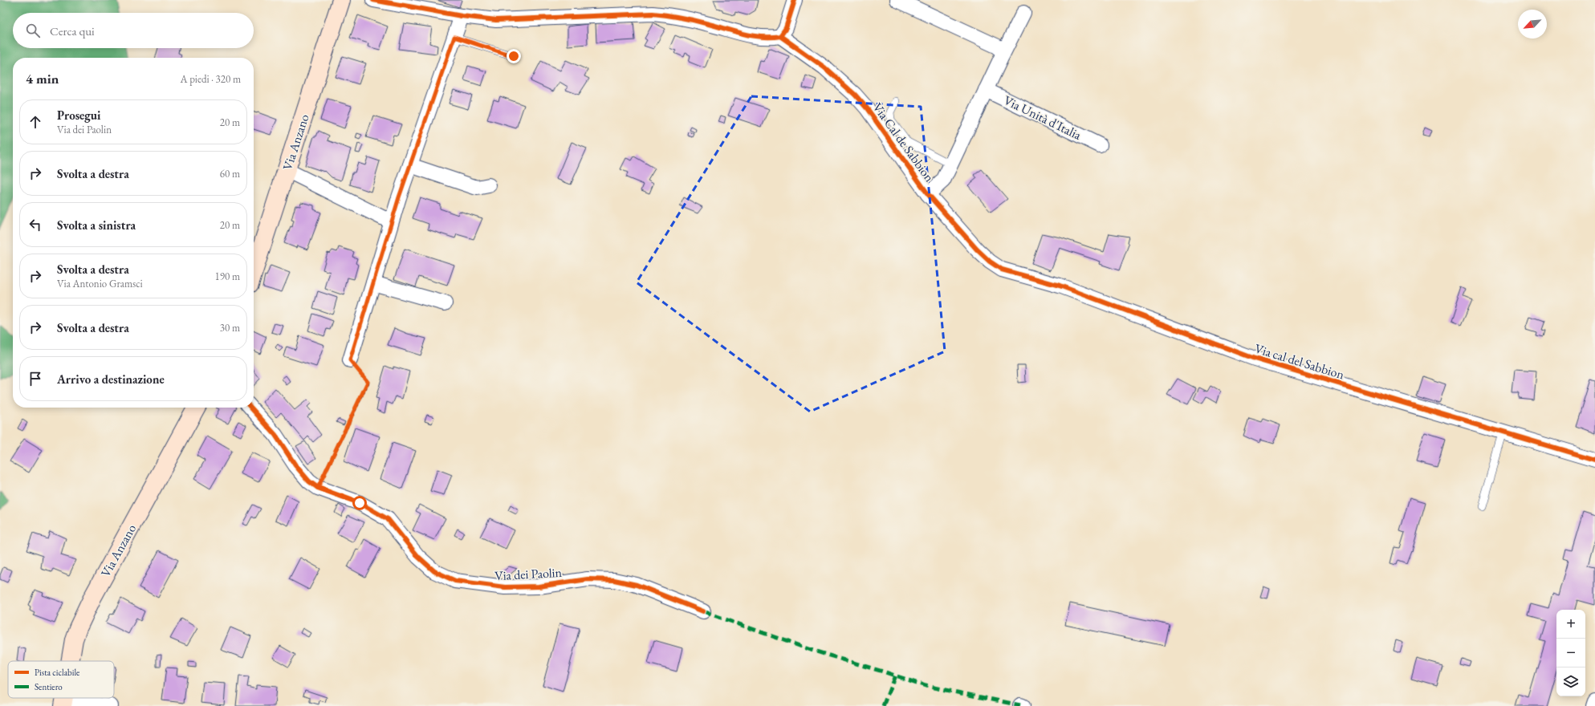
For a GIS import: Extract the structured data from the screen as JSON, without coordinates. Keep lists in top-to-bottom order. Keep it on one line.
{"streets":{"main road":["Via Anzano"],"street":["Via Unità d'Italia","Via Cal de Sabbion","Via cal del Sabbion","Via dei Paolin"]},"crossings":[["Via Cal de Sabbion","Via cal del Sabbion"]],"legend":["Pista ciclabile","Sentiero"],"north":"bottom left","page":{"search":"Cerca qui","heading":["4 min","A piedi · 320 m"],"list":[["Prosegui","Via dei Paolin","20 m"],["Svolta a destra","60 m"],["Svolta a sinistra","20 m"],["Svolta a destra","Via Antonio Gramsci","190 m"],["Svolta a destra","30 m"],"Arrivo a destinazione"],"map_buttons":["+","−"]}}
